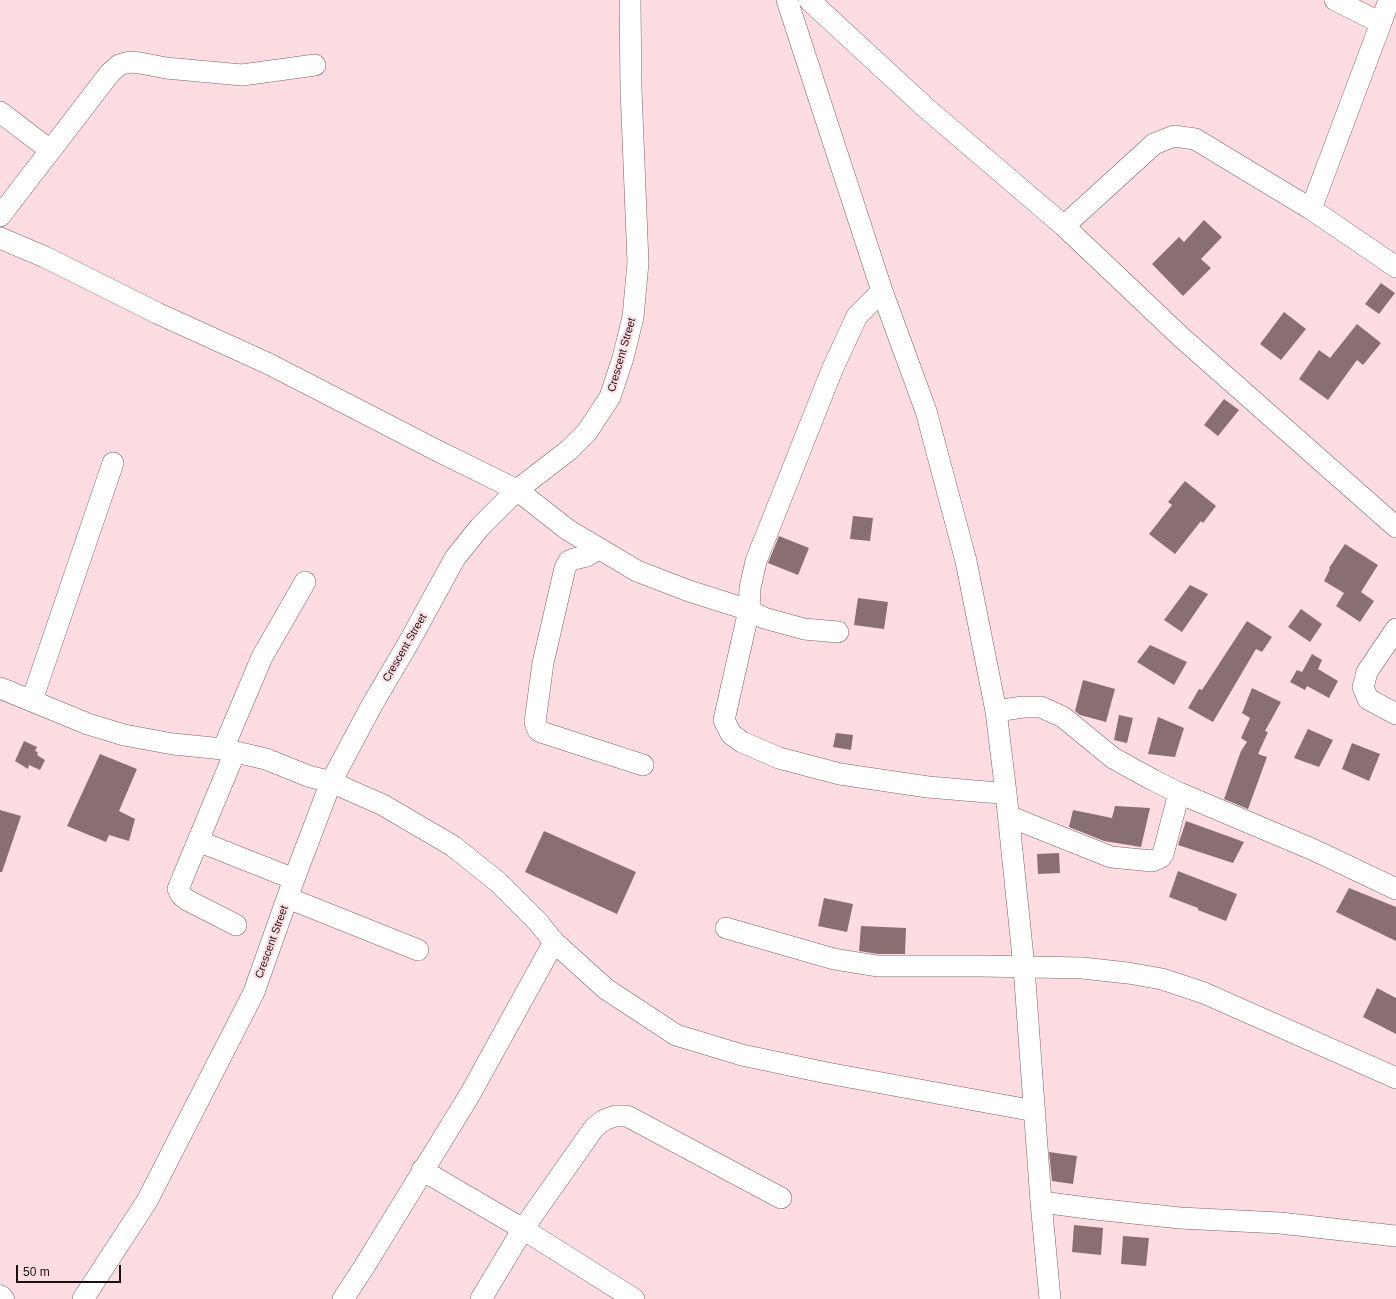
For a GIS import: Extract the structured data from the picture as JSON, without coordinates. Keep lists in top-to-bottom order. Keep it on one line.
{"streets":{"street":["Crescent Street"]},"scale_bar":"50 m"}
